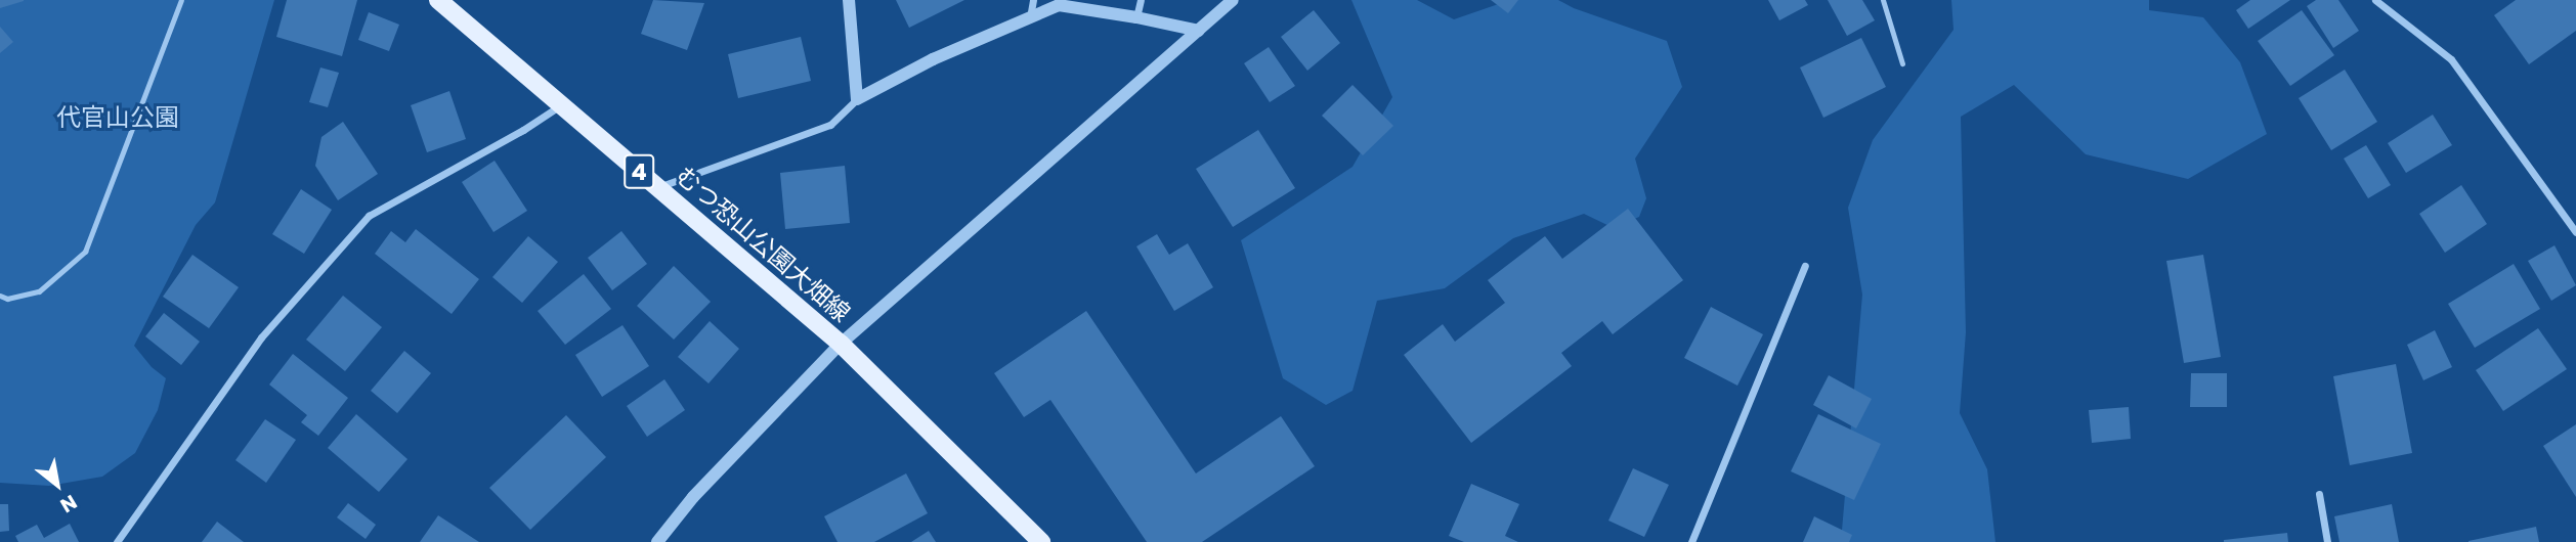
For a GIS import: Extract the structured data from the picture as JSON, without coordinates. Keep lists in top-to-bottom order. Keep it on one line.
{"streets":{"main road":["4","むつ恐山公園大畑線"]},"parks":["代官山公園"],"north":"bottom right"}
